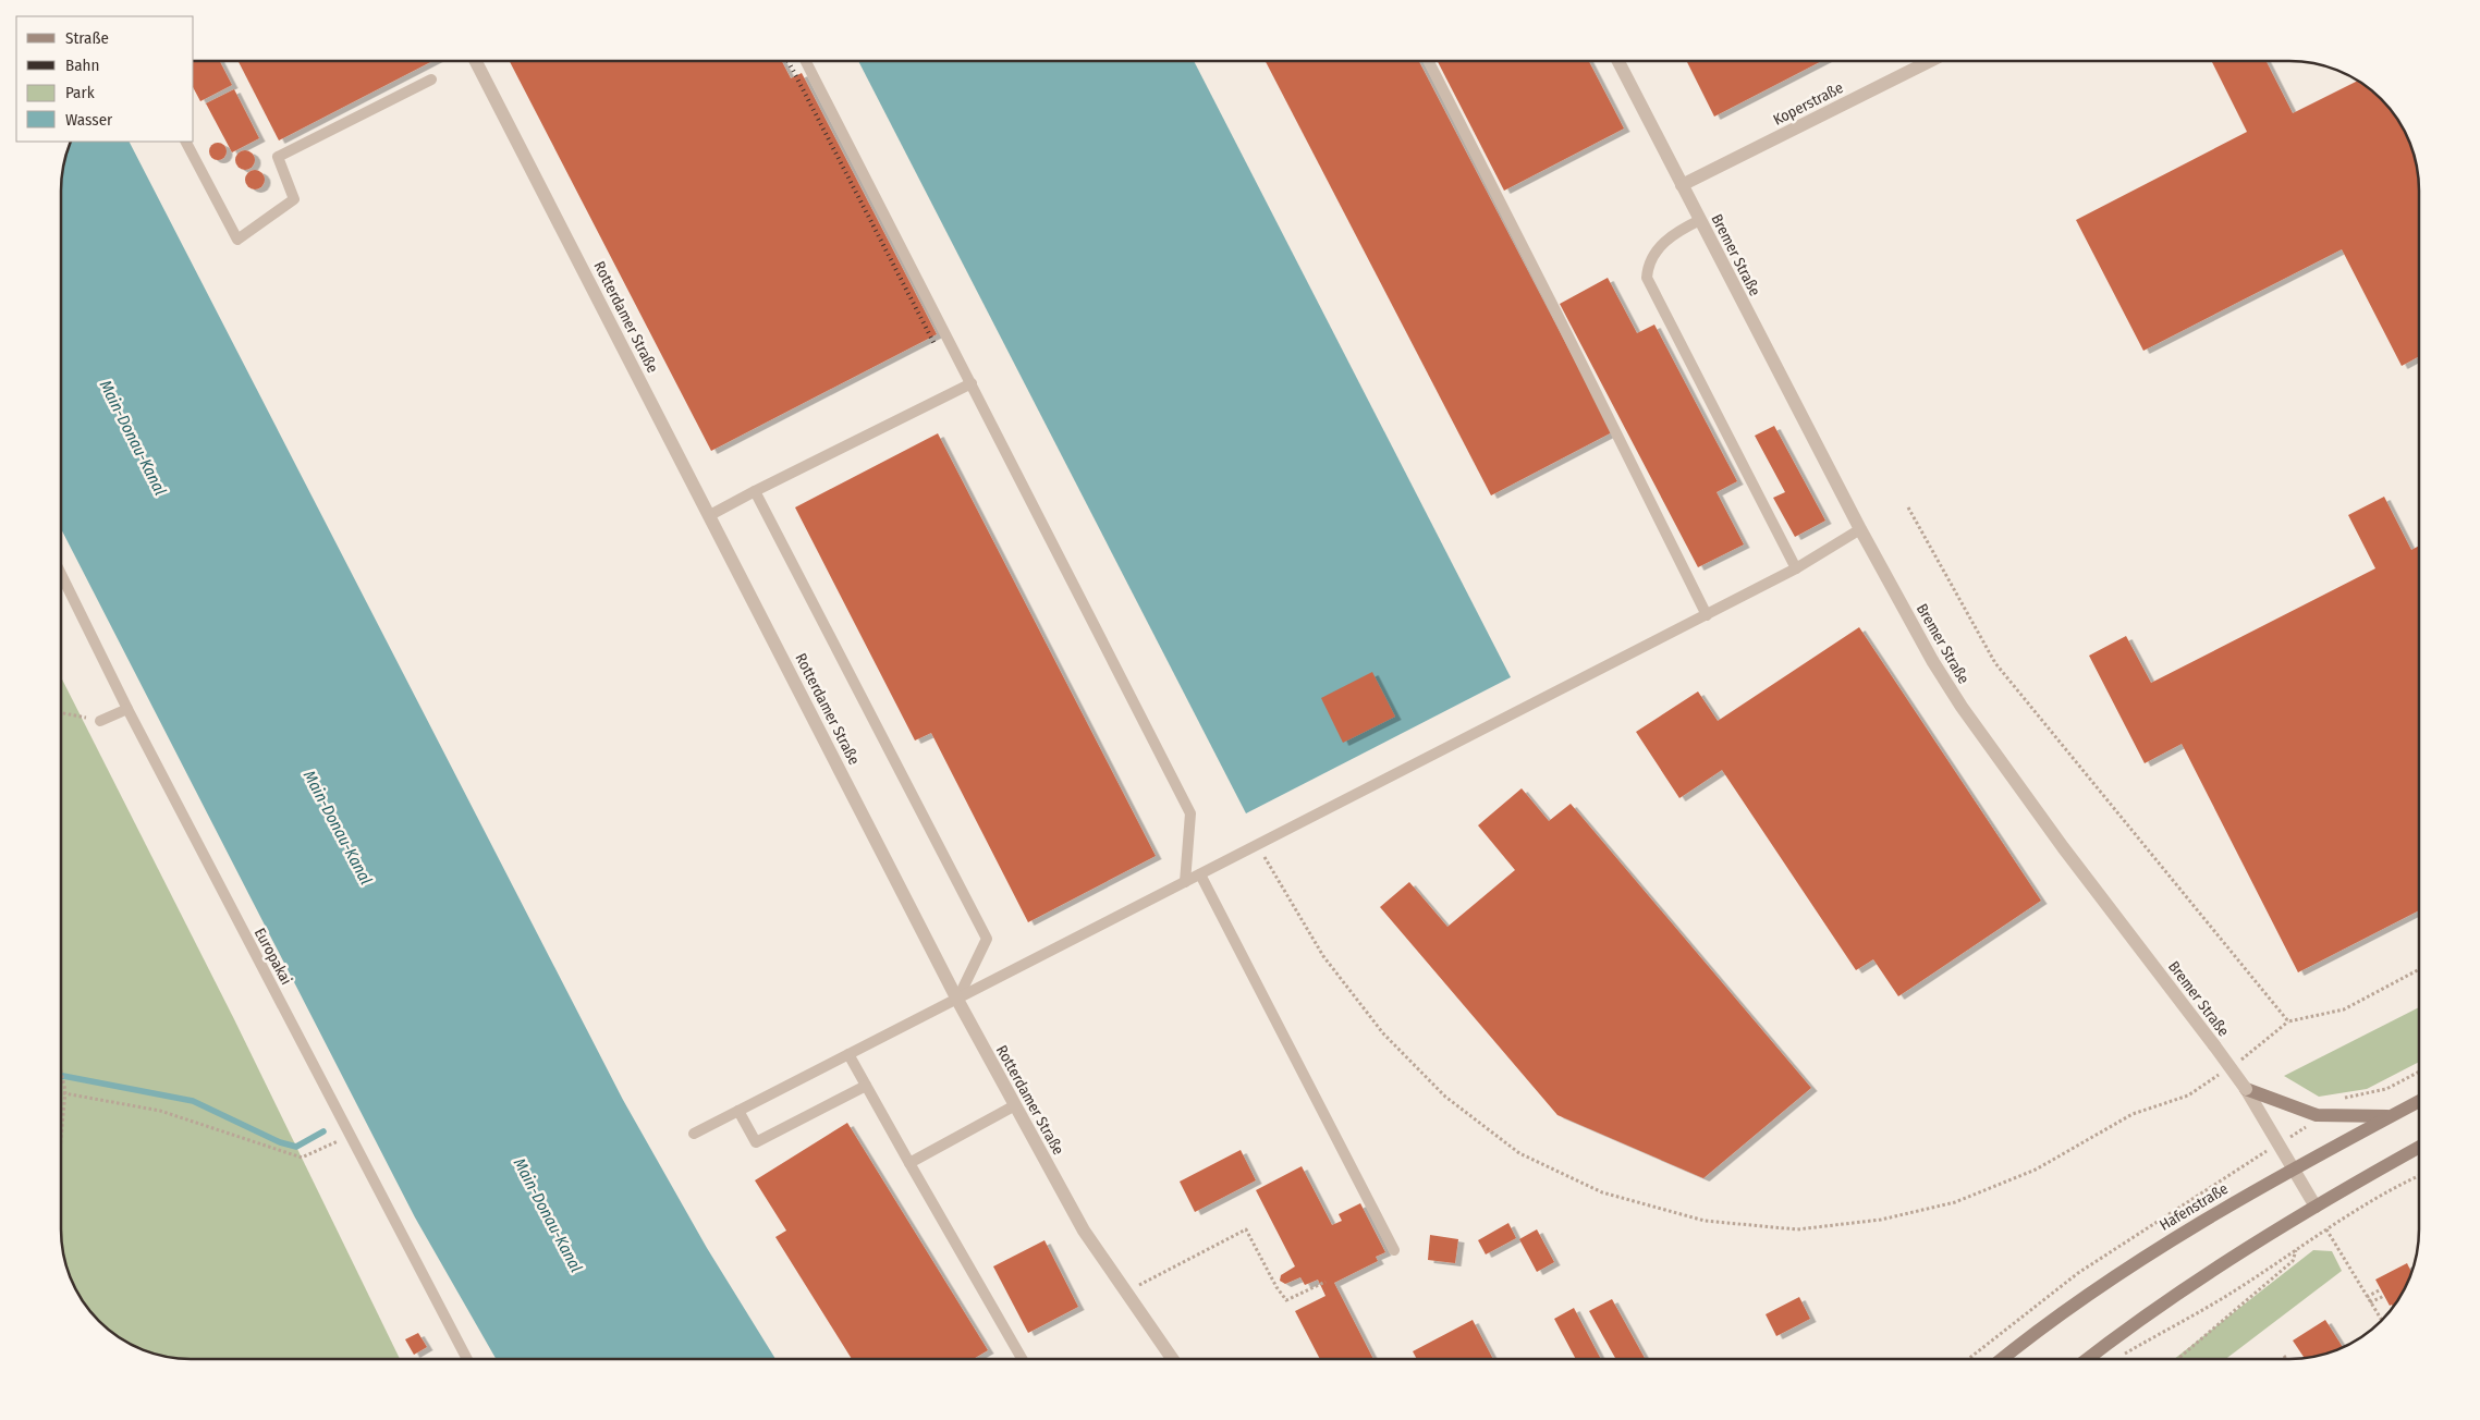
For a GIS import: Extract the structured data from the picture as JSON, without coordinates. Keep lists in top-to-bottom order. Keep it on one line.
{"streets":{"main road":["Hafenstraße"],"street":["Koperstraße","Bremer Straße","Rotterdamer Straße"],"lane":["Europakai"]},"crossings":[["Koperstraße","Bremer Straße"],["Bremer Straße","Hafenstraße"]],"water":["Main-Donau-Kanal"],"legend":["Straße","Bahn","Park","Wasser"]}
